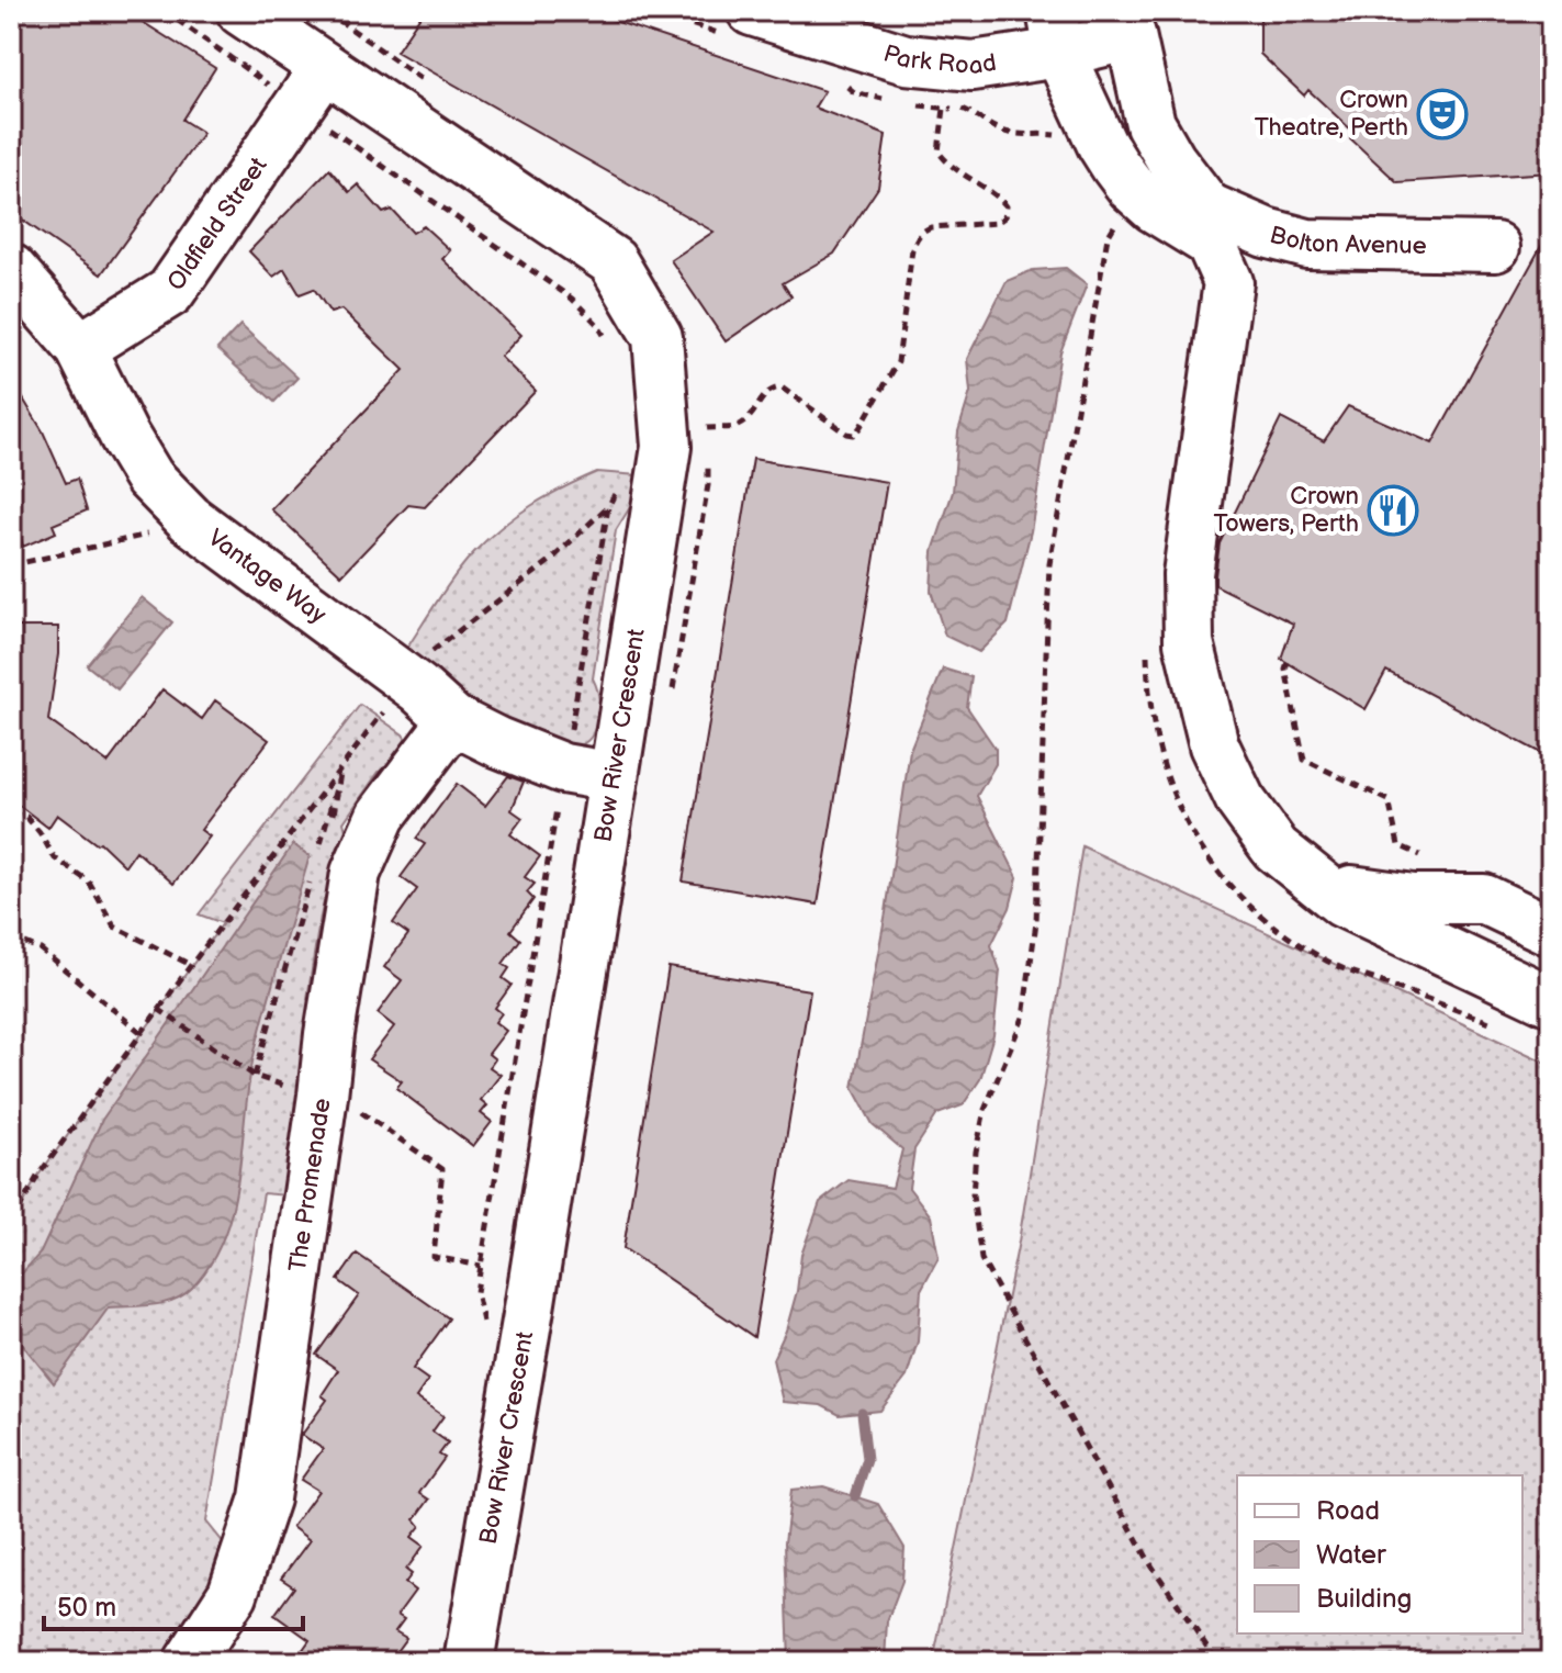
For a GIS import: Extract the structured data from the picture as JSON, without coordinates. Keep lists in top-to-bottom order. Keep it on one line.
{"streets":{"street":["Park Road","Oldfield Street","Bolton Avenue","Vantage Way","Bow River Crescent","The Promenade"]},"crossings":[["Park Road","Bolton Avenue"],["Oldfield Street","Vantage Way"],["Oldfield Street","Bow River Crescent"],["Vantage Way","Bow River Crescent"],["Vantage Way","The Promenade"]],"places":{"theatre":["Crown Theatre, Perth"],"restaurant":["Crown Towers, Perth"]},"legend":["Road","Water","Building"],"scale_bar":"50 m"}
